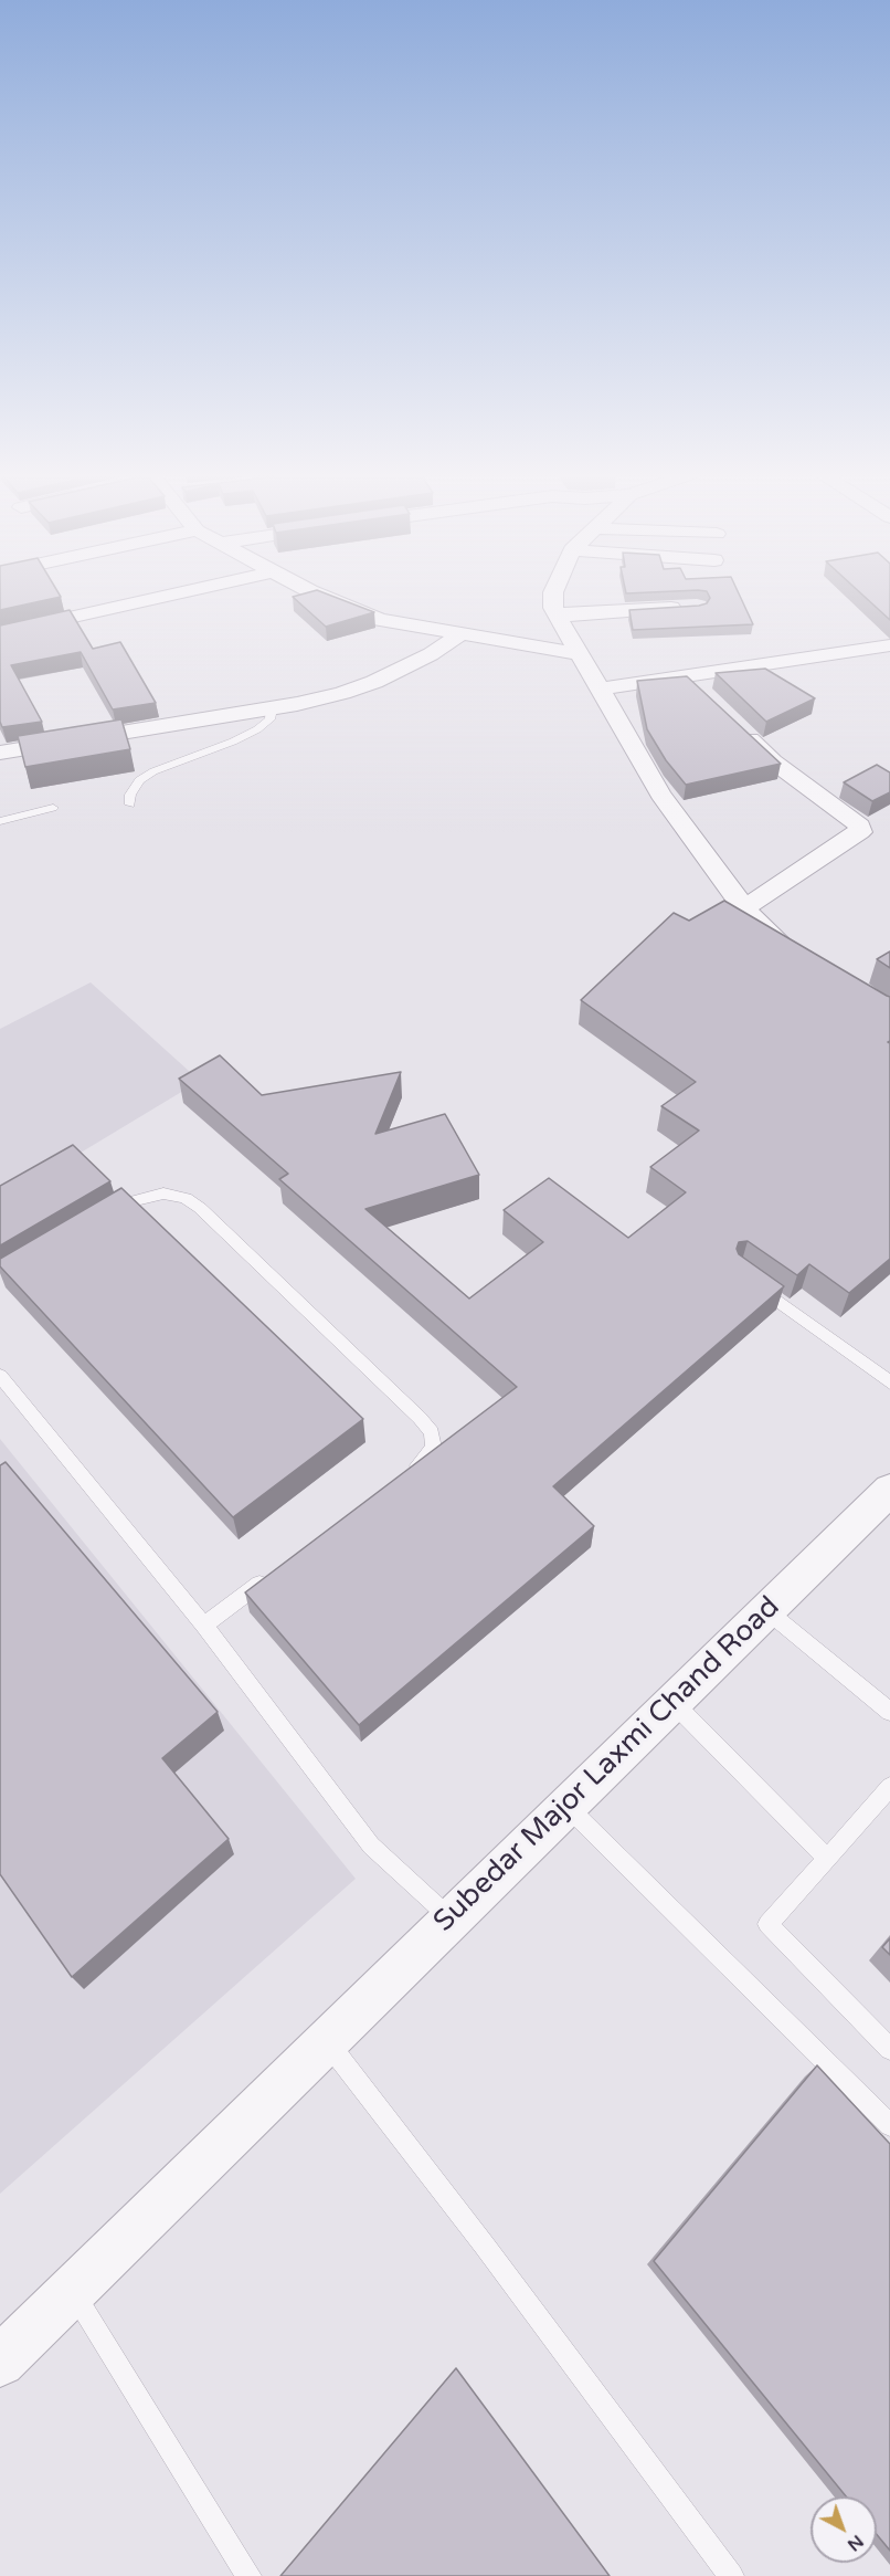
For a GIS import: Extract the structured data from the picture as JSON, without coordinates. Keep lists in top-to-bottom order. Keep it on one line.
{"streets":{"street":["Subedar Major Laxmi Chand Road"]},"north":"bottom right"}
